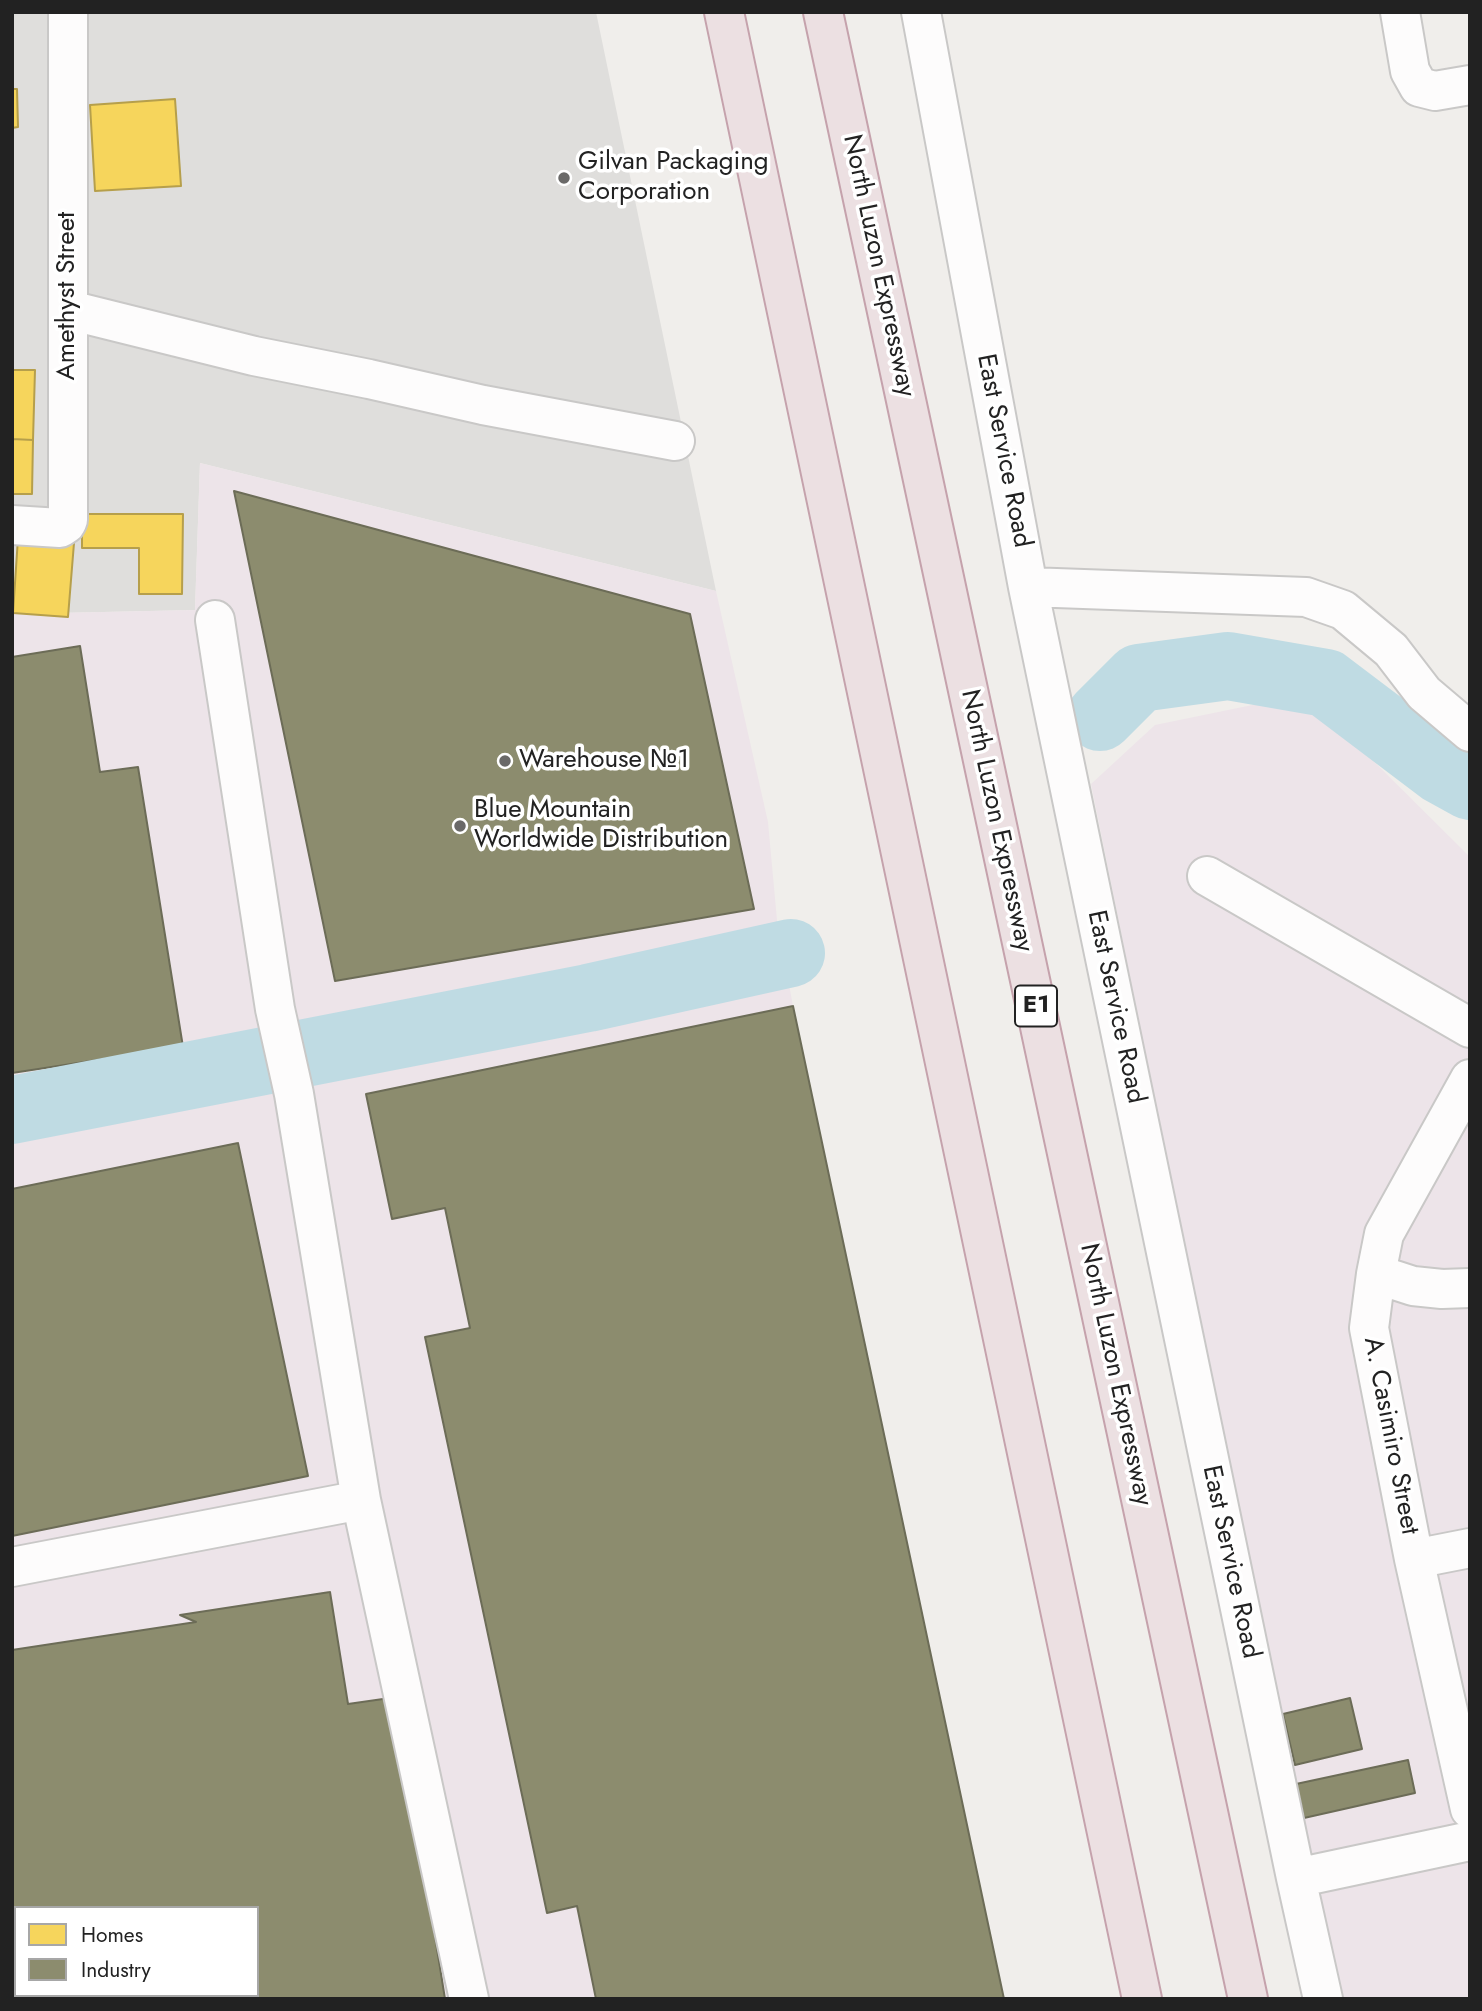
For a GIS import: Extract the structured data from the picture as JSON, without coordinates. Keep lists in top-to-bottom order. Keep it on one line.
{"streets":{"highway":["North Luzon Expressway","E1"],"street":["Amethyst Street","East Service Road","A. Casimiro Street"]},"places":["Gilvan Packaging Corporation","Warehouse №1","Blue Mountain Worldwide Distribution"],"legend":["Homes","Industry"]}
